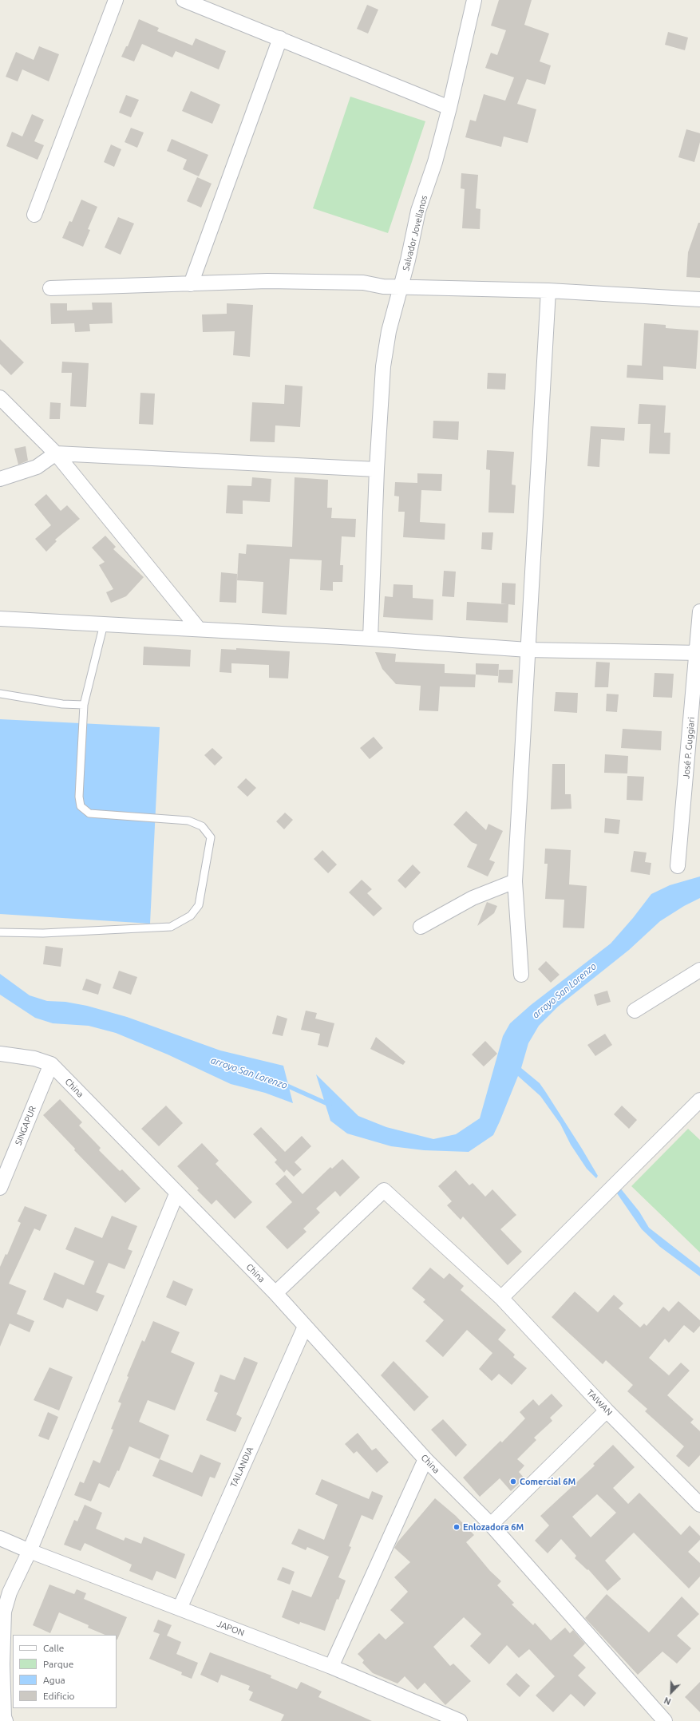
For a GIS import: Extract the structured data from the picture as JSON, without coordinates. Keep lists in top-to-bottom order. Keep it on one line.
{"streets":{"street":["Salvador Jovellanos","José P. Guggiari","China","SINGAPUR","TAIWAN","TAILANDIA","JAPON"]},"crossings":[["China","SINGAPUR"],["China","TAIWAN"],["China","TAILANDIA"],["TAILANDIA","JAPON"]],"water":["arroyo San Lorenzo"],"places":["Comercial 6M","Enlozadora 6M"],"legend":["Calle","Parque","Agua","Edificio"],"north":"bottom left"}
